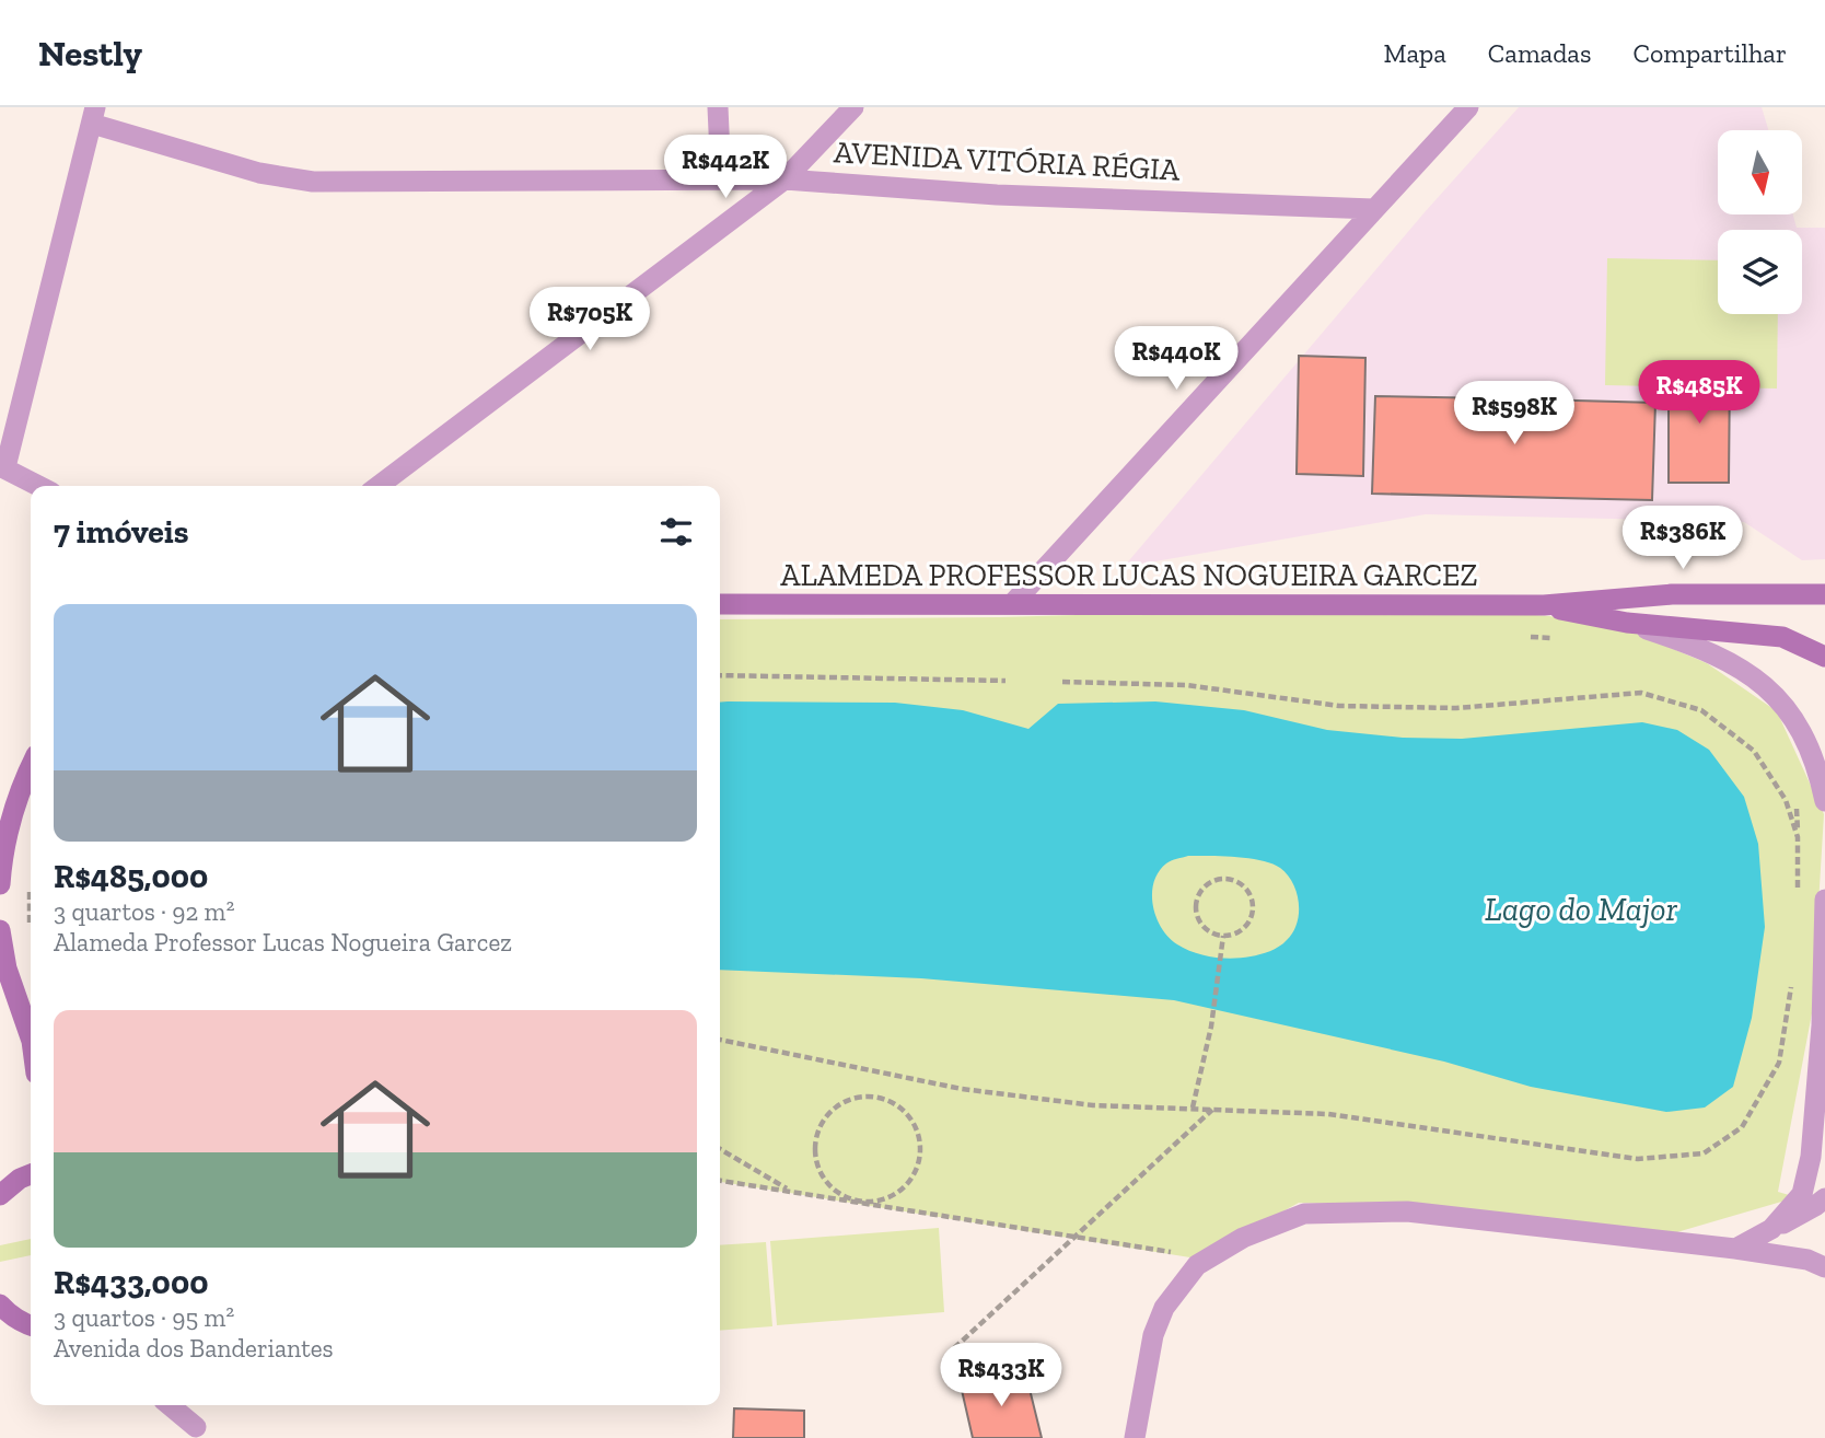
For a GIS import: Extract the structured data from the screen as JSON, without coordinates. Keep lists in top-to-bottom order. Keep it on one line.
{"streets":{"main road":["ALAMEDA PROFESSOR LUCAS NOGUEIRA GARCEZ"],"street":["AVENIDA VITÓRIA RÉGIA"]},"water":["Lago do Major"],"north":"bottom","page":{"header":"Nestly","nav":["Mapa","Camadas","Compartilhar"],"price":["R$442K","R$705K","R$440K","R$485K","R$598K","R$386K","R$433K"],"heading":"7 imóveis","list":[{"name":"R$485,000","note":"3 quartos · 92 m² · Alameda Professor Lucas Nogueira Garcez"},{"name":"R$433,000","note":"3 quartos · 95 m² · Avenida dos Banderiantes"}]}}
